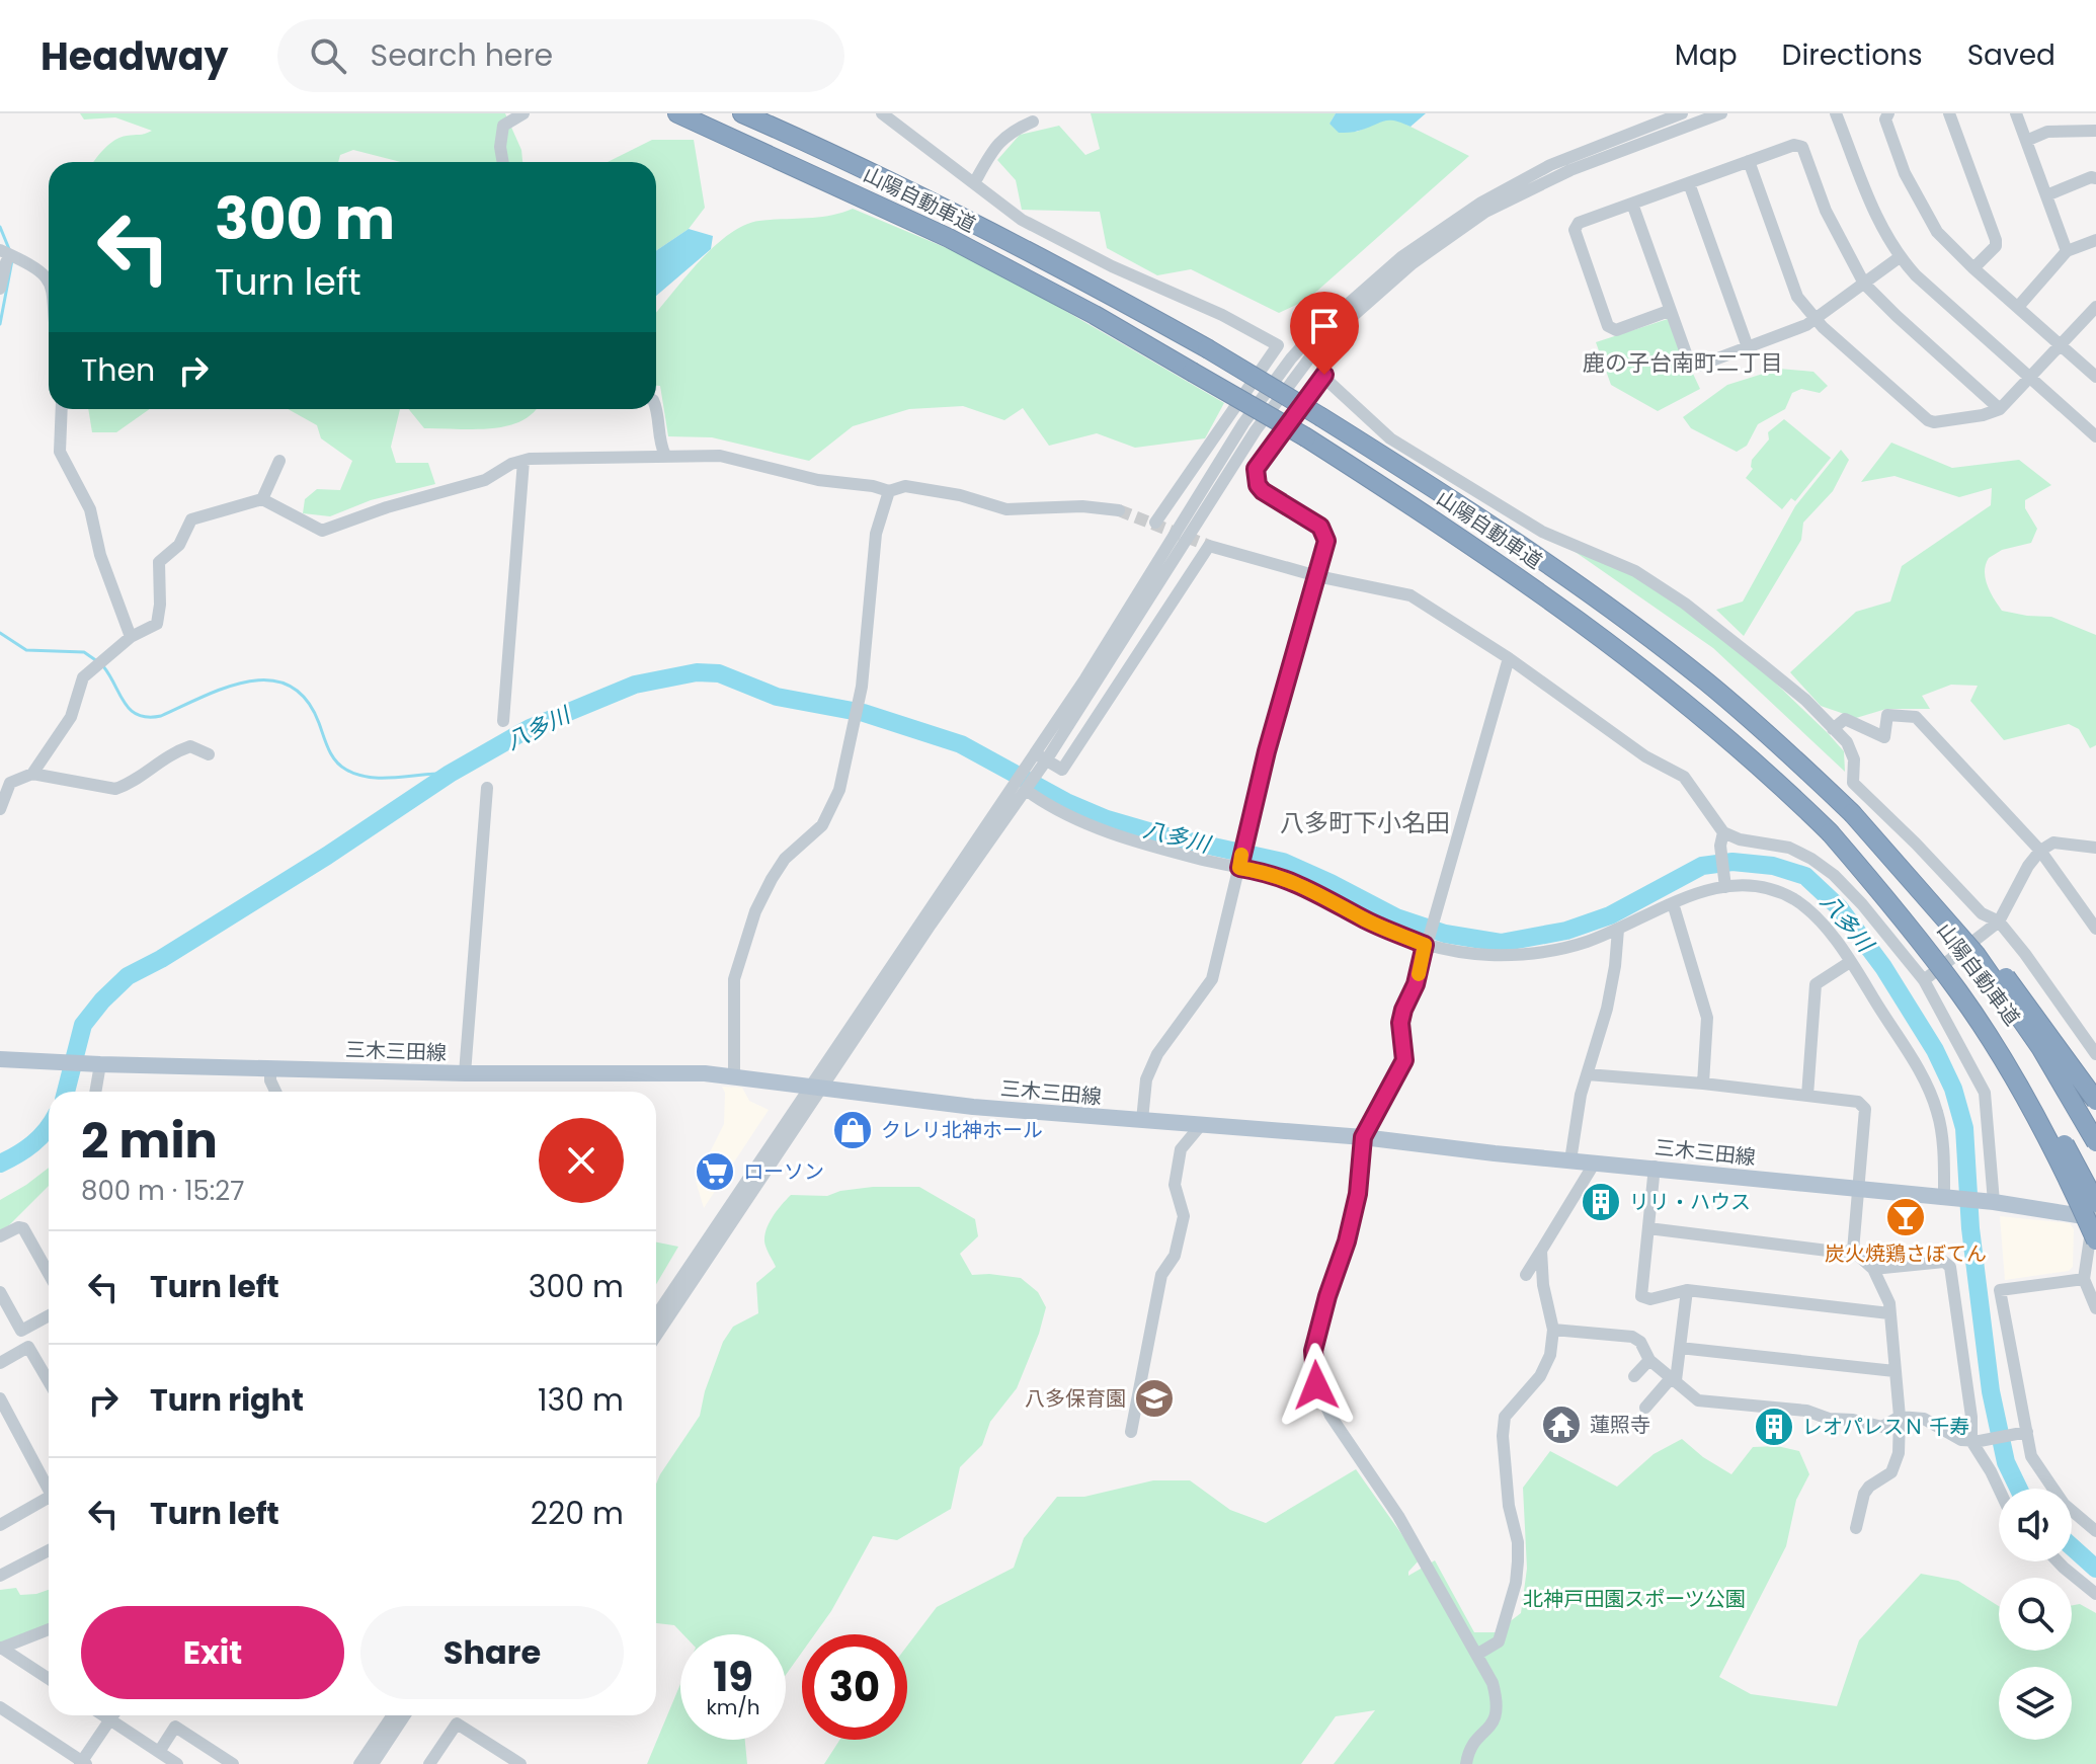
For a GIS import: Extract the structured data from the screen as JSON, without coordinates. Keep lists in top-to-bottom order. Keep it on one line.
{"streets":{"highway":["山陽自動車道"],"main road":["三木三田線"]},"crossings":[["山陽自動車道","三木三田線"]],"districts":["鹿の子台南町二丁目","八多町下小名田"],"water":["八多川"],"parks":["北神戸田園スポーツ公園"],"places":{"shop":["クレリ北神ホール"],"supermarket":["ローソン"],"building":["リリ・ハウス","レオパレスＮ 千寿"],"bar":["炭火焼鶏さぼてん"],"school or university":["八多保育園"],"temple":["蓮照寺"]},"page":{"header":"Headway","search":"Search here","nav":["Map","Directions","Saved"],"turn":["300 m","Turn left"],"then":"Then","heading":["2 min","800 m · 15:27"],"list":[{"name":"Turn left","value":"300 m"},{"name":"Turn right","value":"130 m"},{"name":"Turn left","value":"220 m"}],"buttons":["Exit","Share"],"speed":"19 km/h","limit":"30"}}
